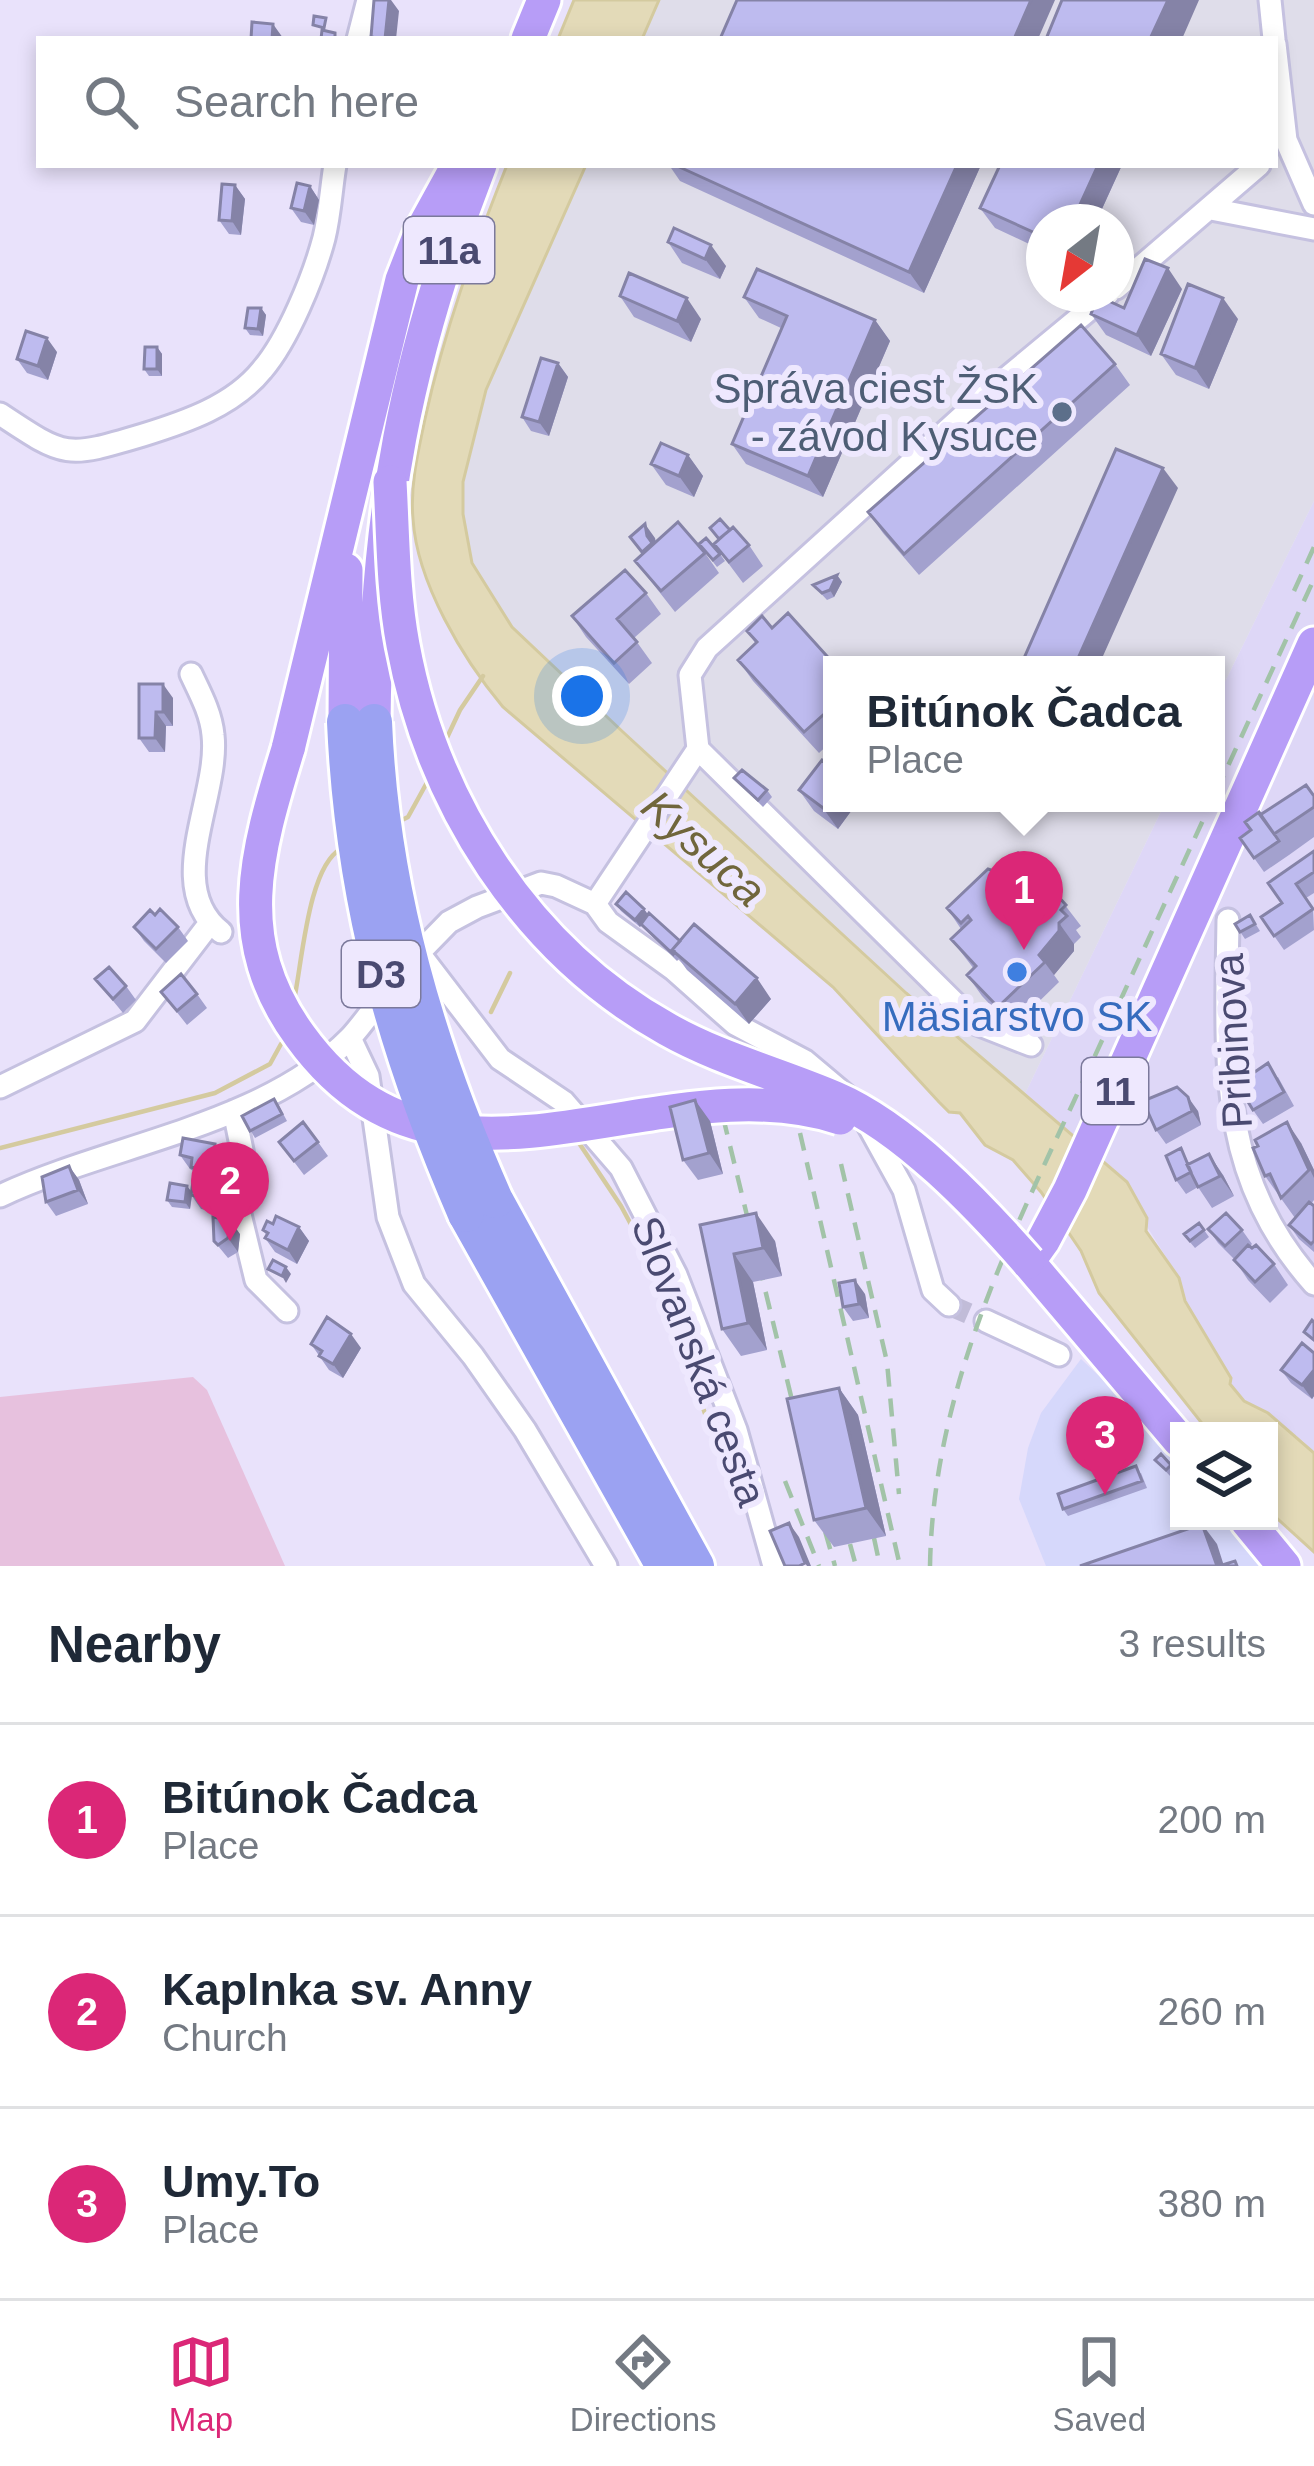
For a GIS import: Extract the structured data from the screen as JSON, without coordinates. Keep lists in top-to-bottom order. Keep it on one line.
{"streets":{"highway":["D3"],"main road":["11a","11"],"street":["Pribinova","Slovanská cesta"]},"crossings":[["11a","D3"],["Pribinova","11"]],"water":["Kysuca"],"places":["Správa ciest ŽSK - závod Kysuce","Mäsiarstvo SK"],"north":"bottom left","page":{"search":"Search here","popup":["Bitúnok Čadca","Place"],"pins":["1","2","3"],"heading":["Nearby","3 results"],"list":[{"mark":"1","name":"Bitúnok Čadca","note":"Place","value":"200 m"},{"mark":"2","name":"Kaplnka sv. Anny","note":"Church","value":"260 m"},{"mark":"3","name":"Umy.To","note":"Place","value":"380 m"}],"nav":["Map","Directions","Saved"]}}
